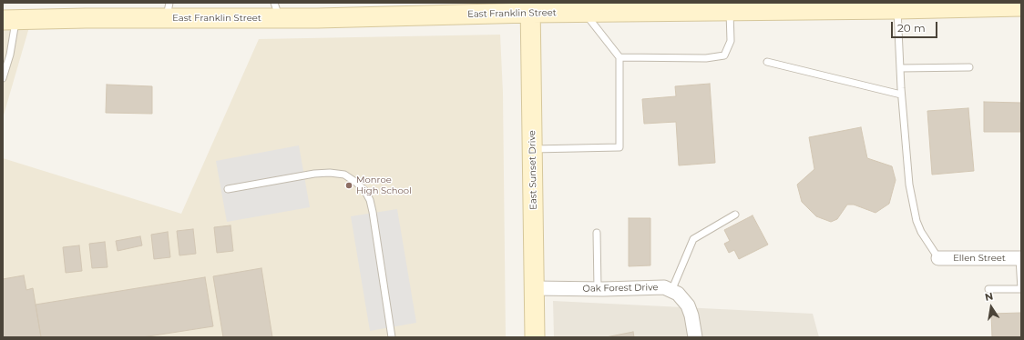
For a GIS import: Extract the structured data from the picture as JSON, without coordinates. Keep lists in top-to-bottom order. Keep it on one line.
{"streets":{"main road":["East Franklin Street","East Sunset Drive"],"street":["Ellen Street","Oak Forest Drive"]},"crossings":[["East Franklin Street","East Sunset Drive"],["East Sunset Drive","Oak Forest Drive"]],"places":["Monroe High School"],"scale_bar":"20 m","north":"top"}
